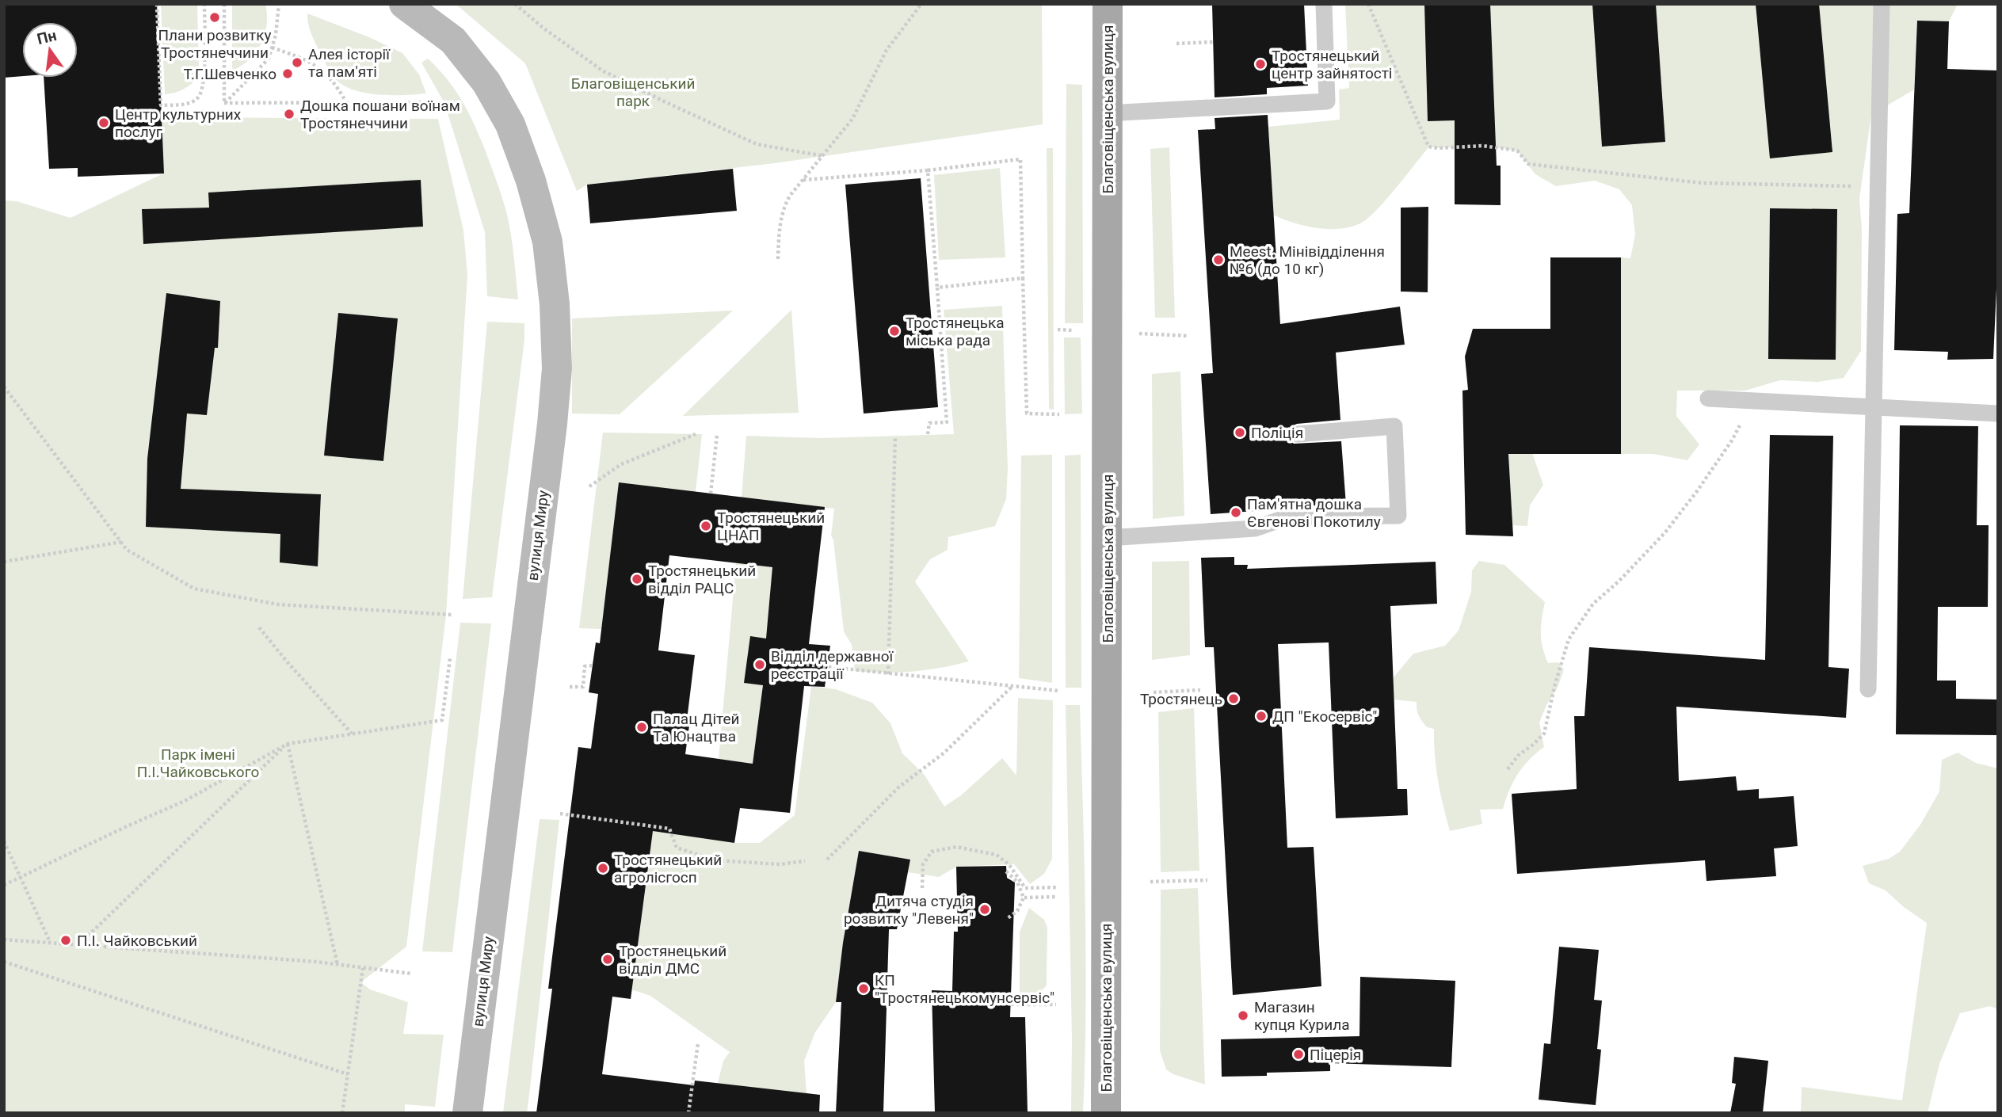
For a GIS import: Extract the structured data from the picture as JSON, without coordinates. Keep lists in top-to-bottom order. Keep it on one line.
{"streets":{"main road":["Благовіщенська вулиця"],"street":["вулиця Миру"]},"parks":["Благовіщенський парк","Парк імені П.І.Чайковського"],"places":["Плани розвитку Тростянеччини","Алея історії та пам'яті","Тростянецький центр зайнятості","Т.Г.Шевченко","Дошка пошани воїнам Тростянеччини","Центр культурних послуг","Meest. Мінівідділення №6 (до 10 кг)","Тростянецька міська рада","Поліція","Пам'ятна дошка Євгенові Покотилу","Тростянецький ЦНАП","Тростянецький відділ РАЦС","Відділ державної реєстрації","Тростянець","ДП \"Екосервіс\"","Палац Дітей Та Юнацтва","Тростянецький агролісгосп","Дитяча студія розвитку \"Левеня\"","П.І. Чайковський","Тростянецький відділ ДМС","КП \"Тростянецькомунсервіс\"","Магазин купця Курила","Піцерія"],"north":"top"}
